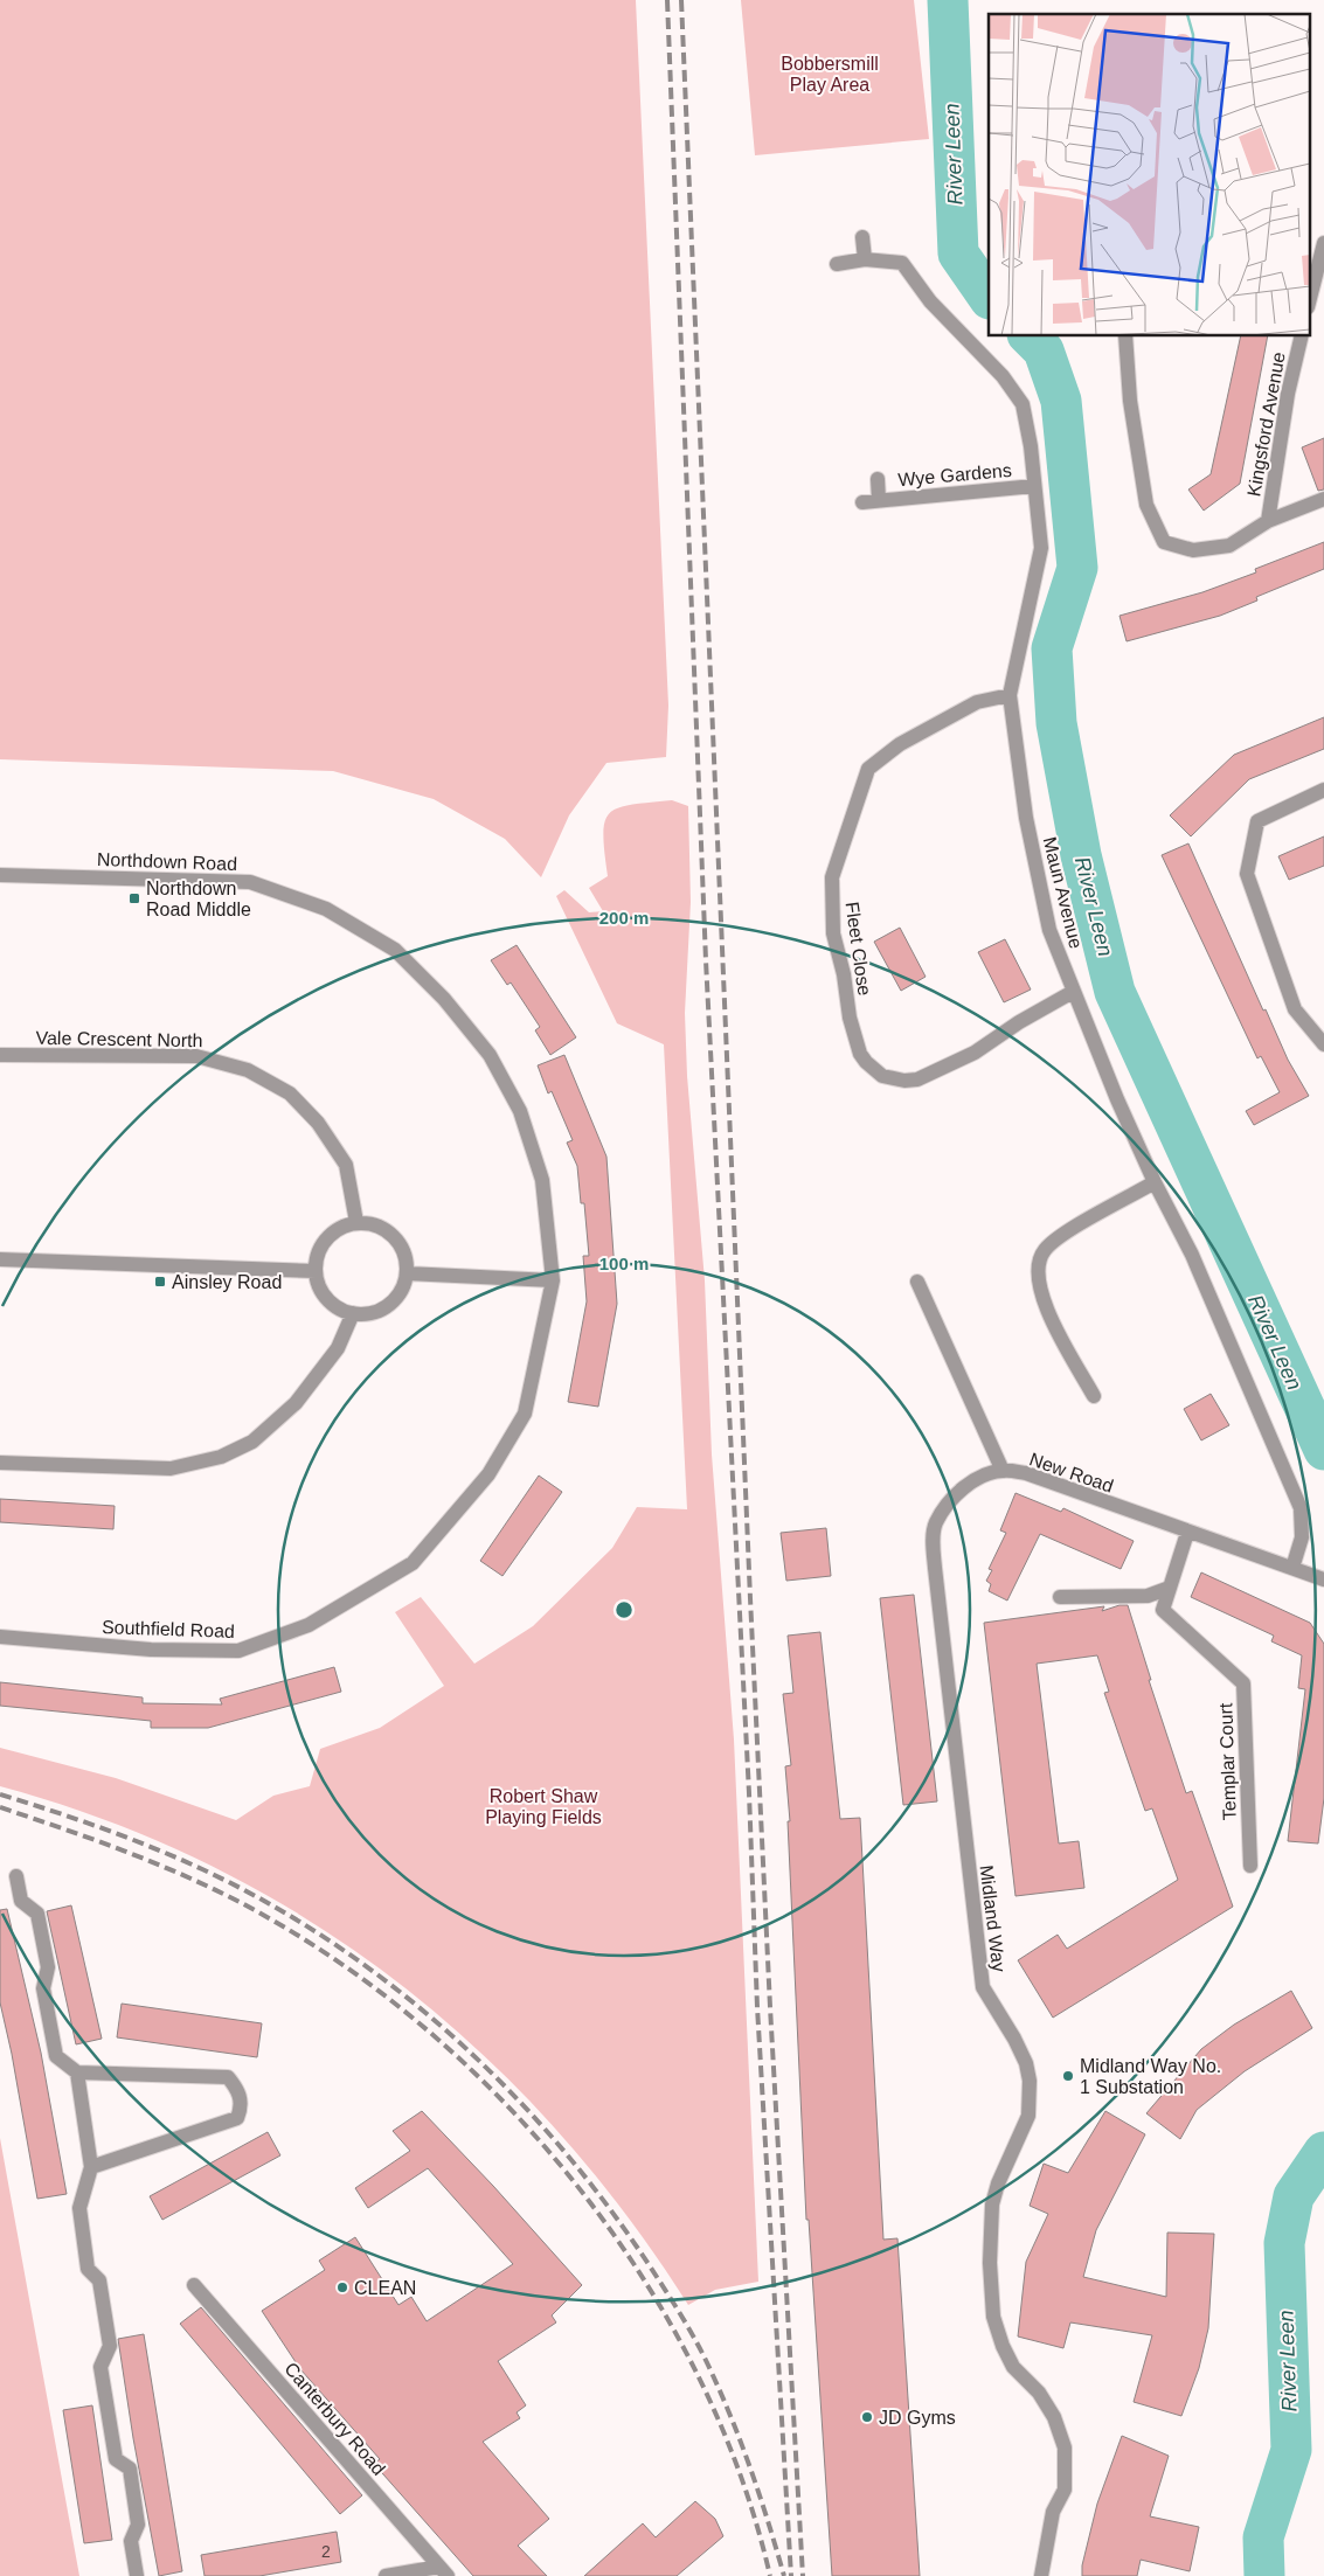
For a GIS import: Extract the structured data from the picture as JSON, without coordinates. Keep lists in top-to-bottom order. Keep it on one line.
{"streets":{"street":["Kingsford Avenue","Wye Gardens","Northdown Road","Maun Avenue","Fleet Close","Vale Crescent North","New Road","Southfield Road","Templar Court","Midland Way","Canterbury Road"]},"crossings":[["Wye Gardens","Maun Avenue"],["Northdown Road","Southfield Road"],["Maun Avenue","Fleet Close"],["Maun Avenue","New Road"],["New Road","Templar Court"],["New Road","Midland Way"]],"water":["River Leen"],"parks":["Bobbersmill Play Area","Robert Shaw Playing Fields"],"places":{"transit":["Northdown Road Middle","Ainsley Road"],"other":["Midland Way No. 1 Substation","CLEAN","JD Gyms"]},"house_numbers":["2"],"rings":["200 m","100 m"]}
